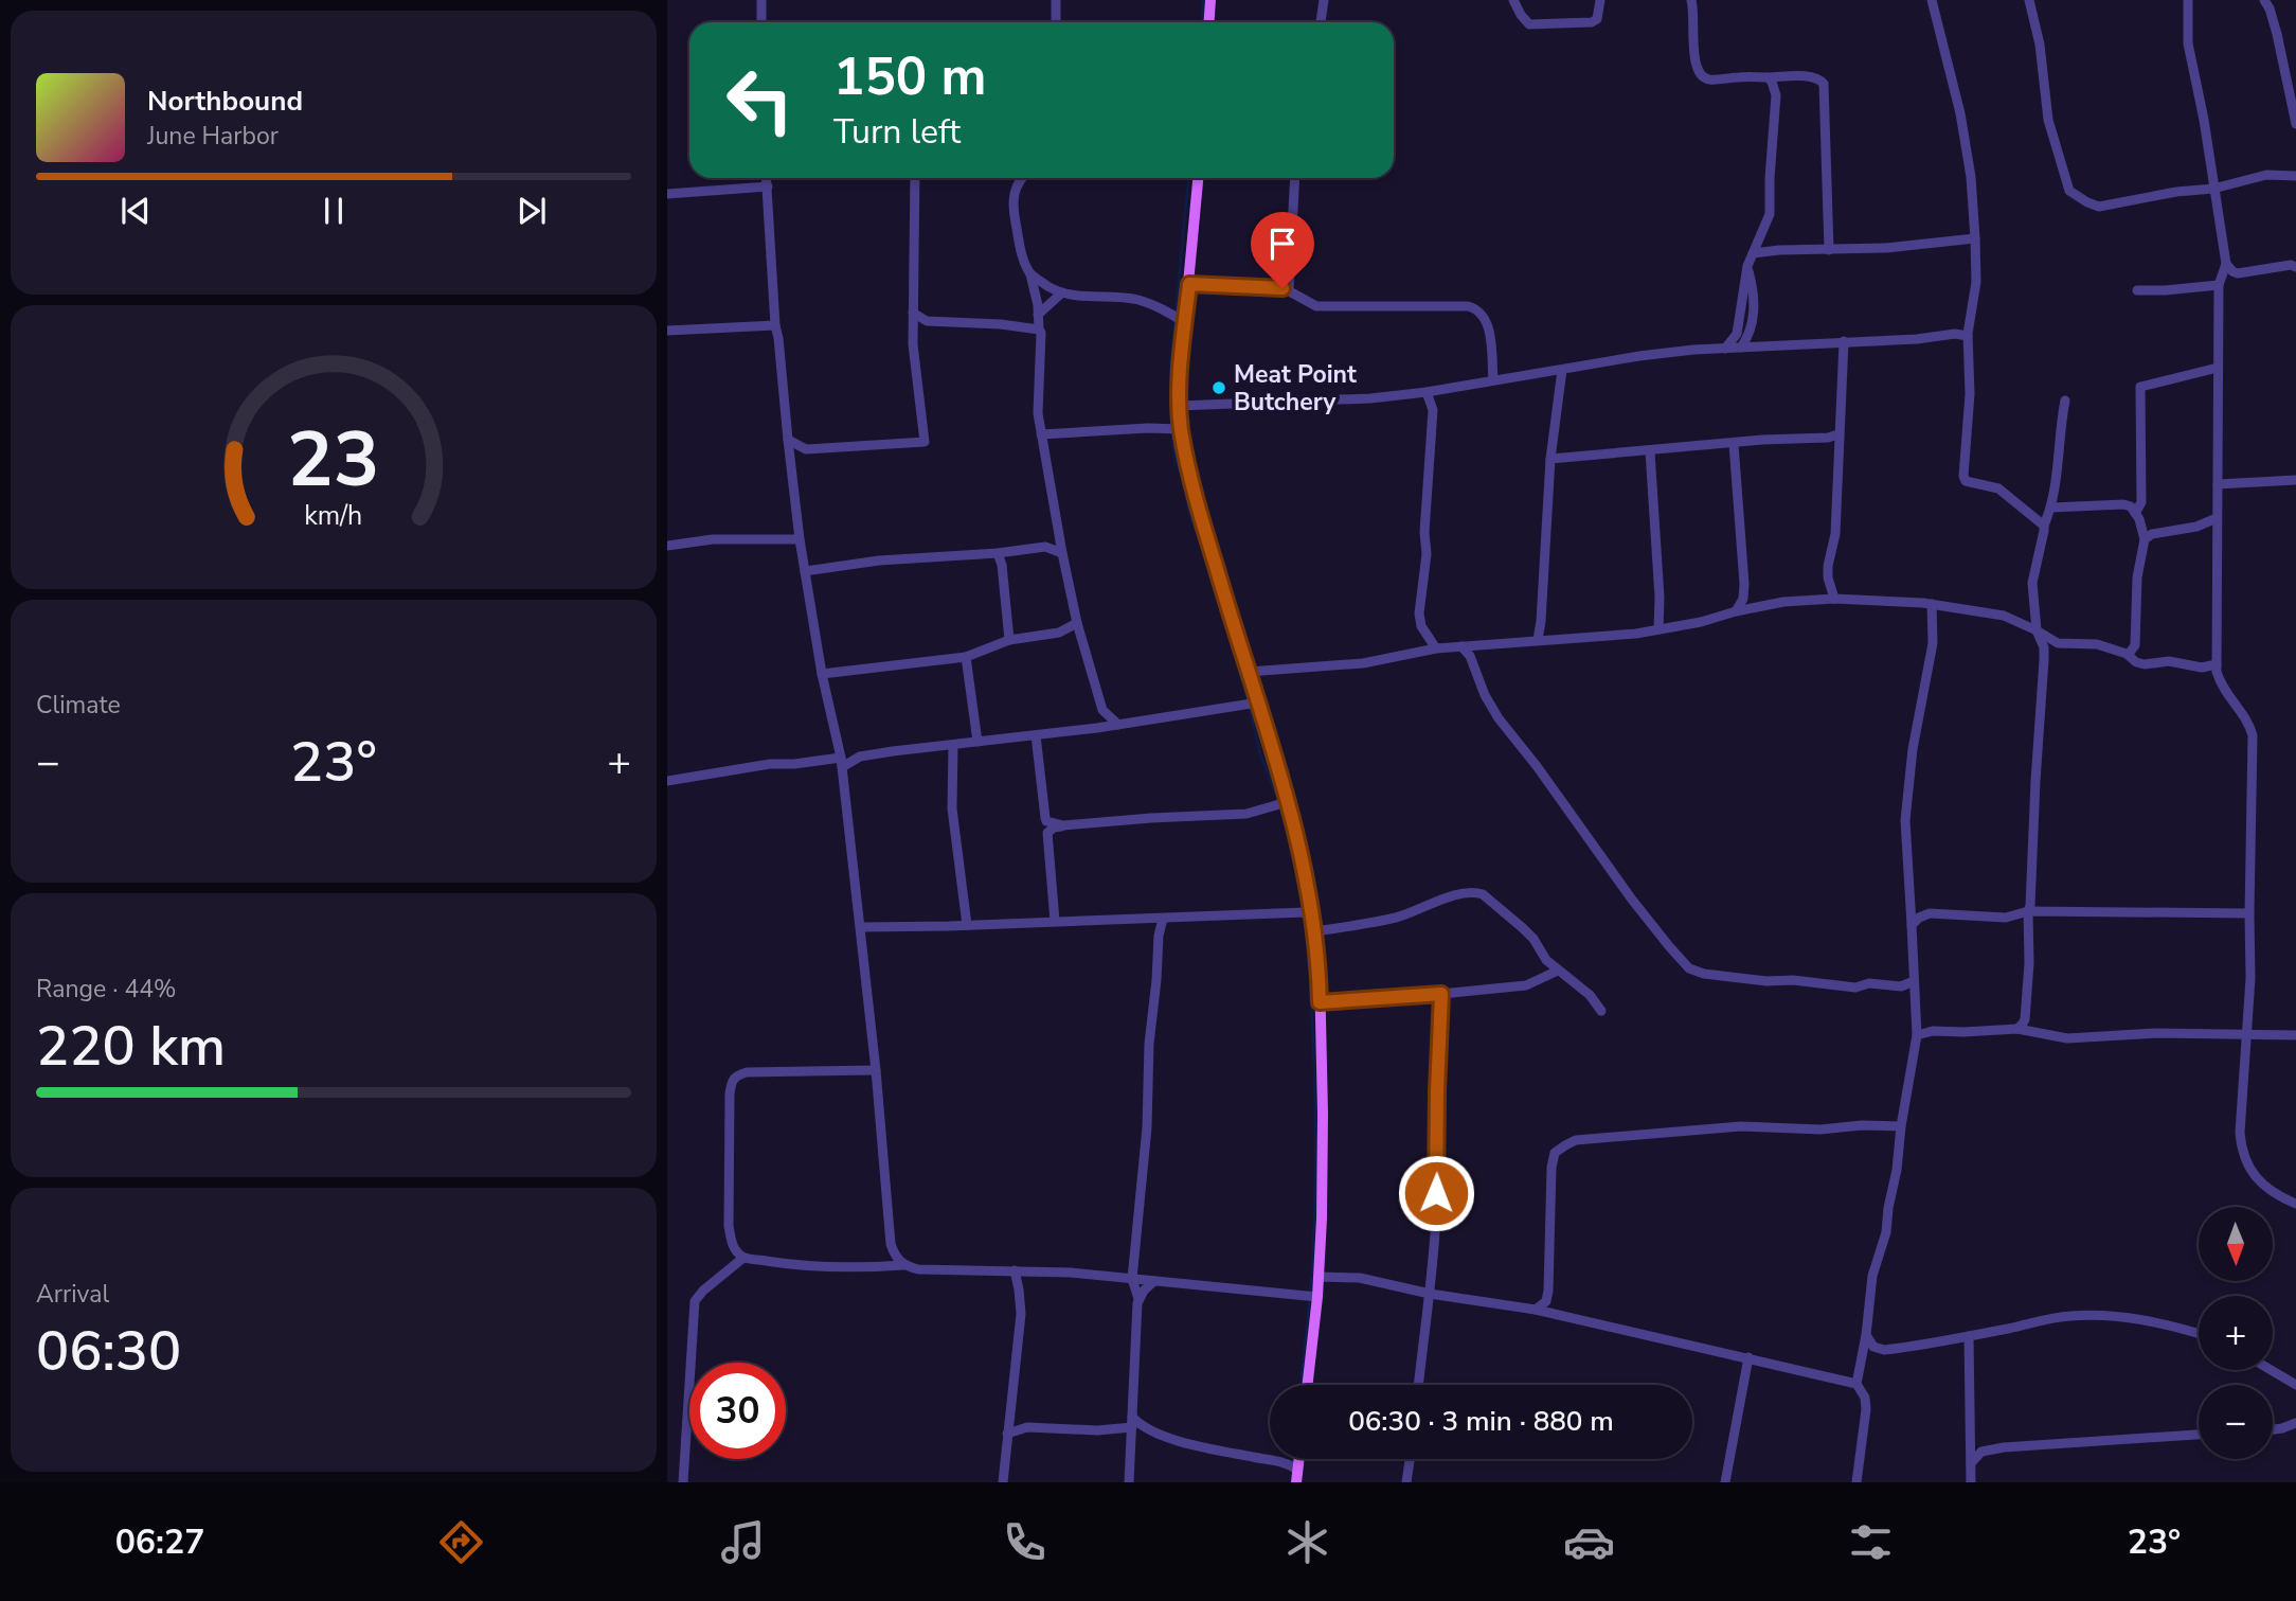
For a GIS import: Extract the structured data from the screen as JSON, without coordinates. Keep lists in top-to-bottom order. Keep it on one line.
{"places":["Meat Point Butchery"],"north":"bottom","page":{"turn":["150 m","Turn left"],"song":["Northbound","June Harbor"],"tile":["Climate",["Range · 44%","220 km"],["Arrival","06:30"]],"heat":["−","23°","+"],"map_buttons":["+","−"],"limit":"30","trip":"06:30 · 3 min · 880 m","tabs":["06:27","23°"],"gauge":["23","km/h"]}}
